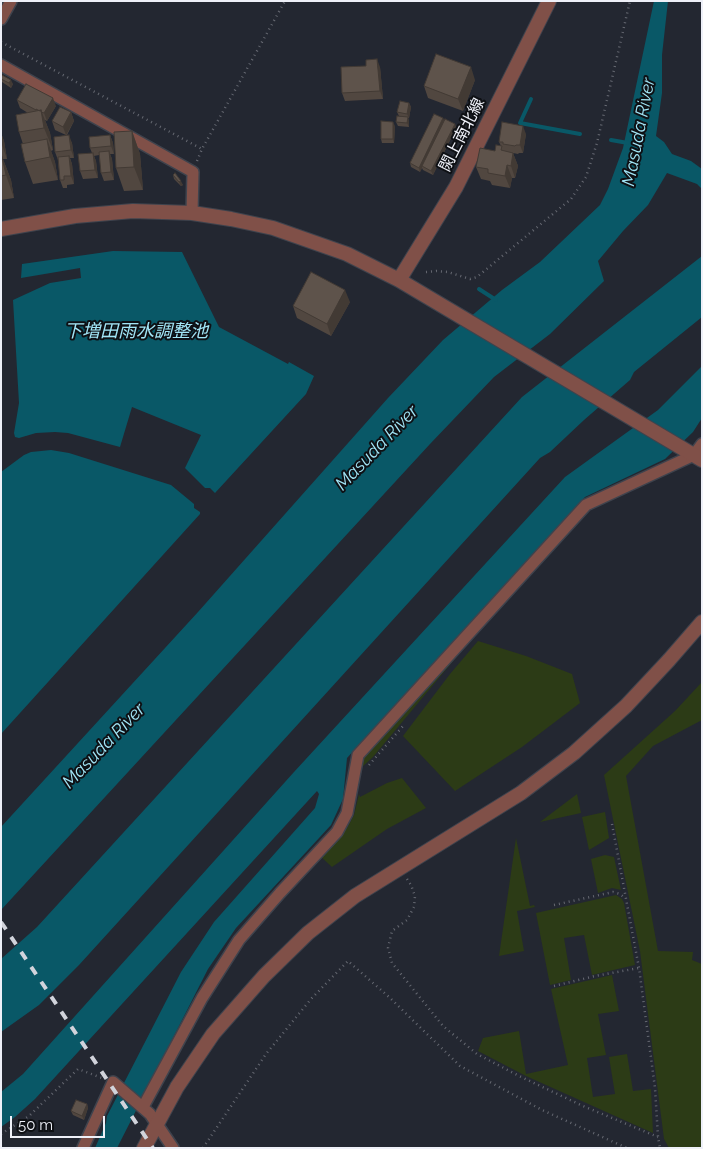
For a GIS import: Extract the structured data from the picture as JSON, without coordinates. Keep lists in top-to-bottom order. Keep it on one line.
{"streets":{"street":["閖上南北線"]},"water":["Masuda River","下増田雨水調整池"],"scale_bar":"50 m"}
